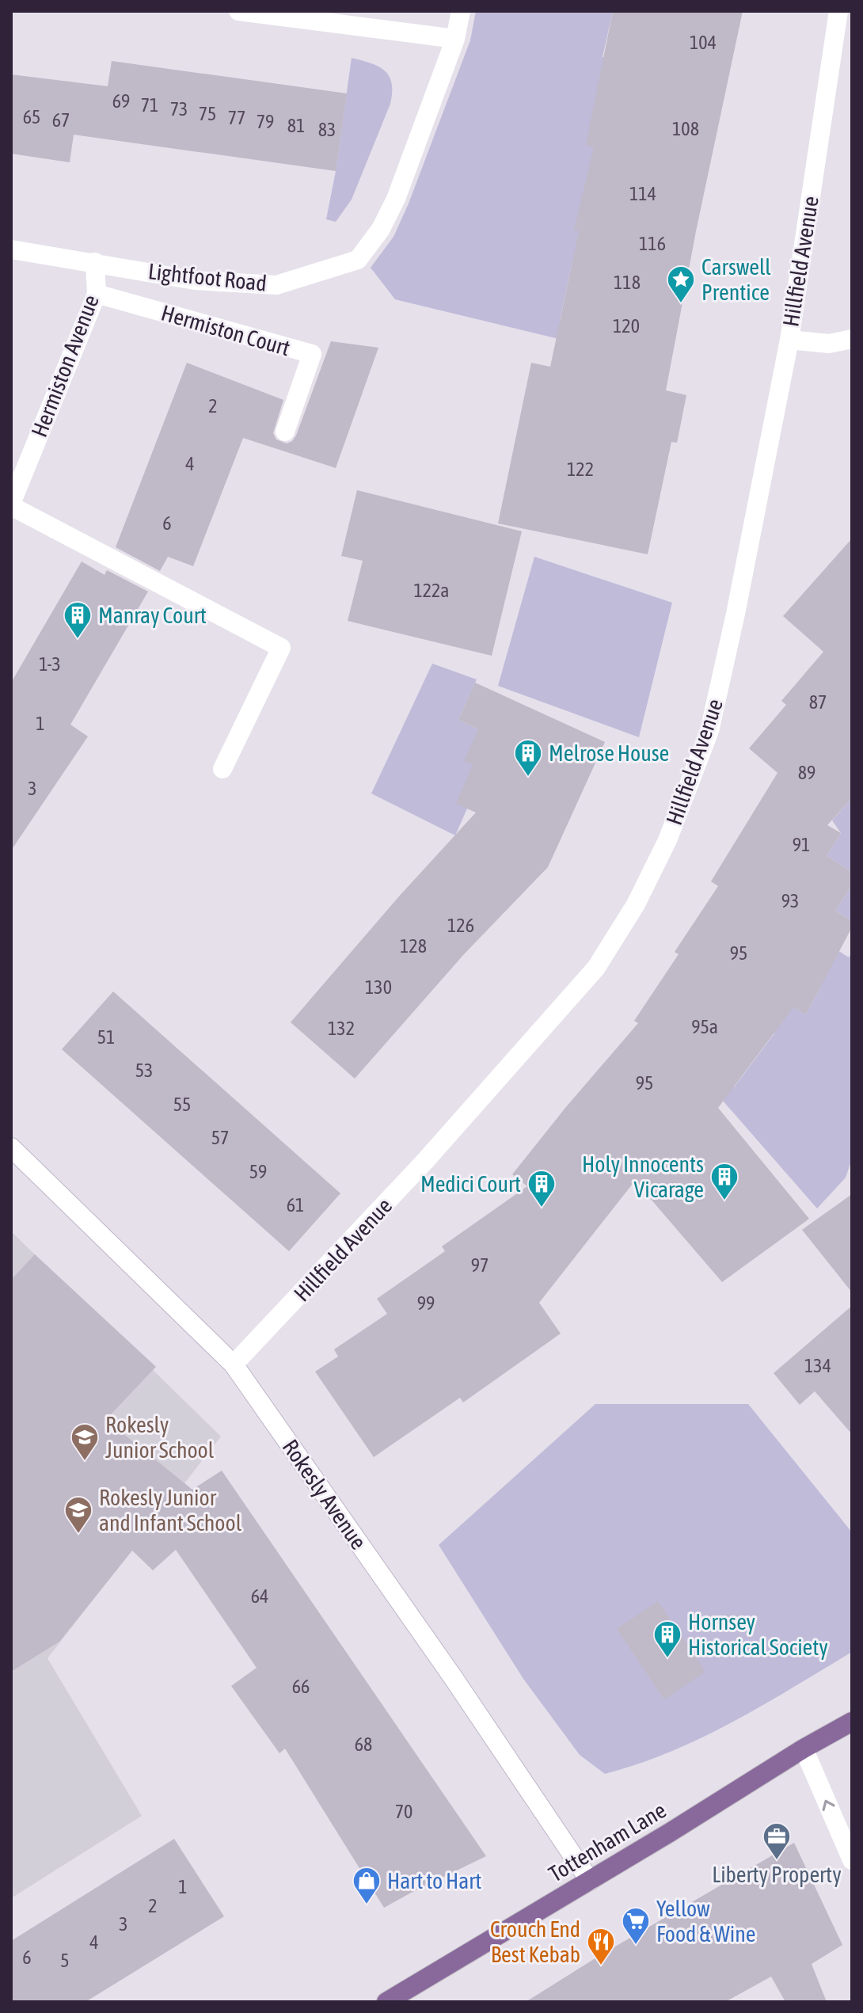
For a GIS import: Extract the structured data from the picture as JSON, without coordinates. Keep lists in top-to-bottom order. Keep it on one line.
{"streets":{"main road":["Tottenham Lane"],"street":["Hillfield Avenue","Lightfoot Road","Hermiston Court","Hermiston Avenue","Rokesly Avenue"]},"crossings":[["Hillfield Avenue","Rokesly Avenue"],["Lightfoot Road","Hermiston Avenue"],["Hermiston Court","Hermiston Avenue"],["Rokesly Avenue","Tottenham Lane"]],"places":{"place":["Carswell Prentice"],"building":["Manray Court","Melrose House","Holy Innocents Vicarage","Medici Court","Hornsey Historical Society"],"school or university":["Rokesly Junior School","Rokesly Junior and Infant School"],"office":["Liberty Property"],"shop":["Hart to Hart"],"supermarket":["Yellow Food & Wine"],"restaurant":["Crouch End Best Kebab"]},"house_numbers":["104","69","71","73","75","65","77","67","79","81","108","83","114","116","118","120","2","4","122","6","122a","1-3","87","1","89","3","91","93","126","128","95","130","95a","132","51","53","95","55","57","59","61","97","99","134","64","66","68","70","1","2","3","4","6","5"]}
